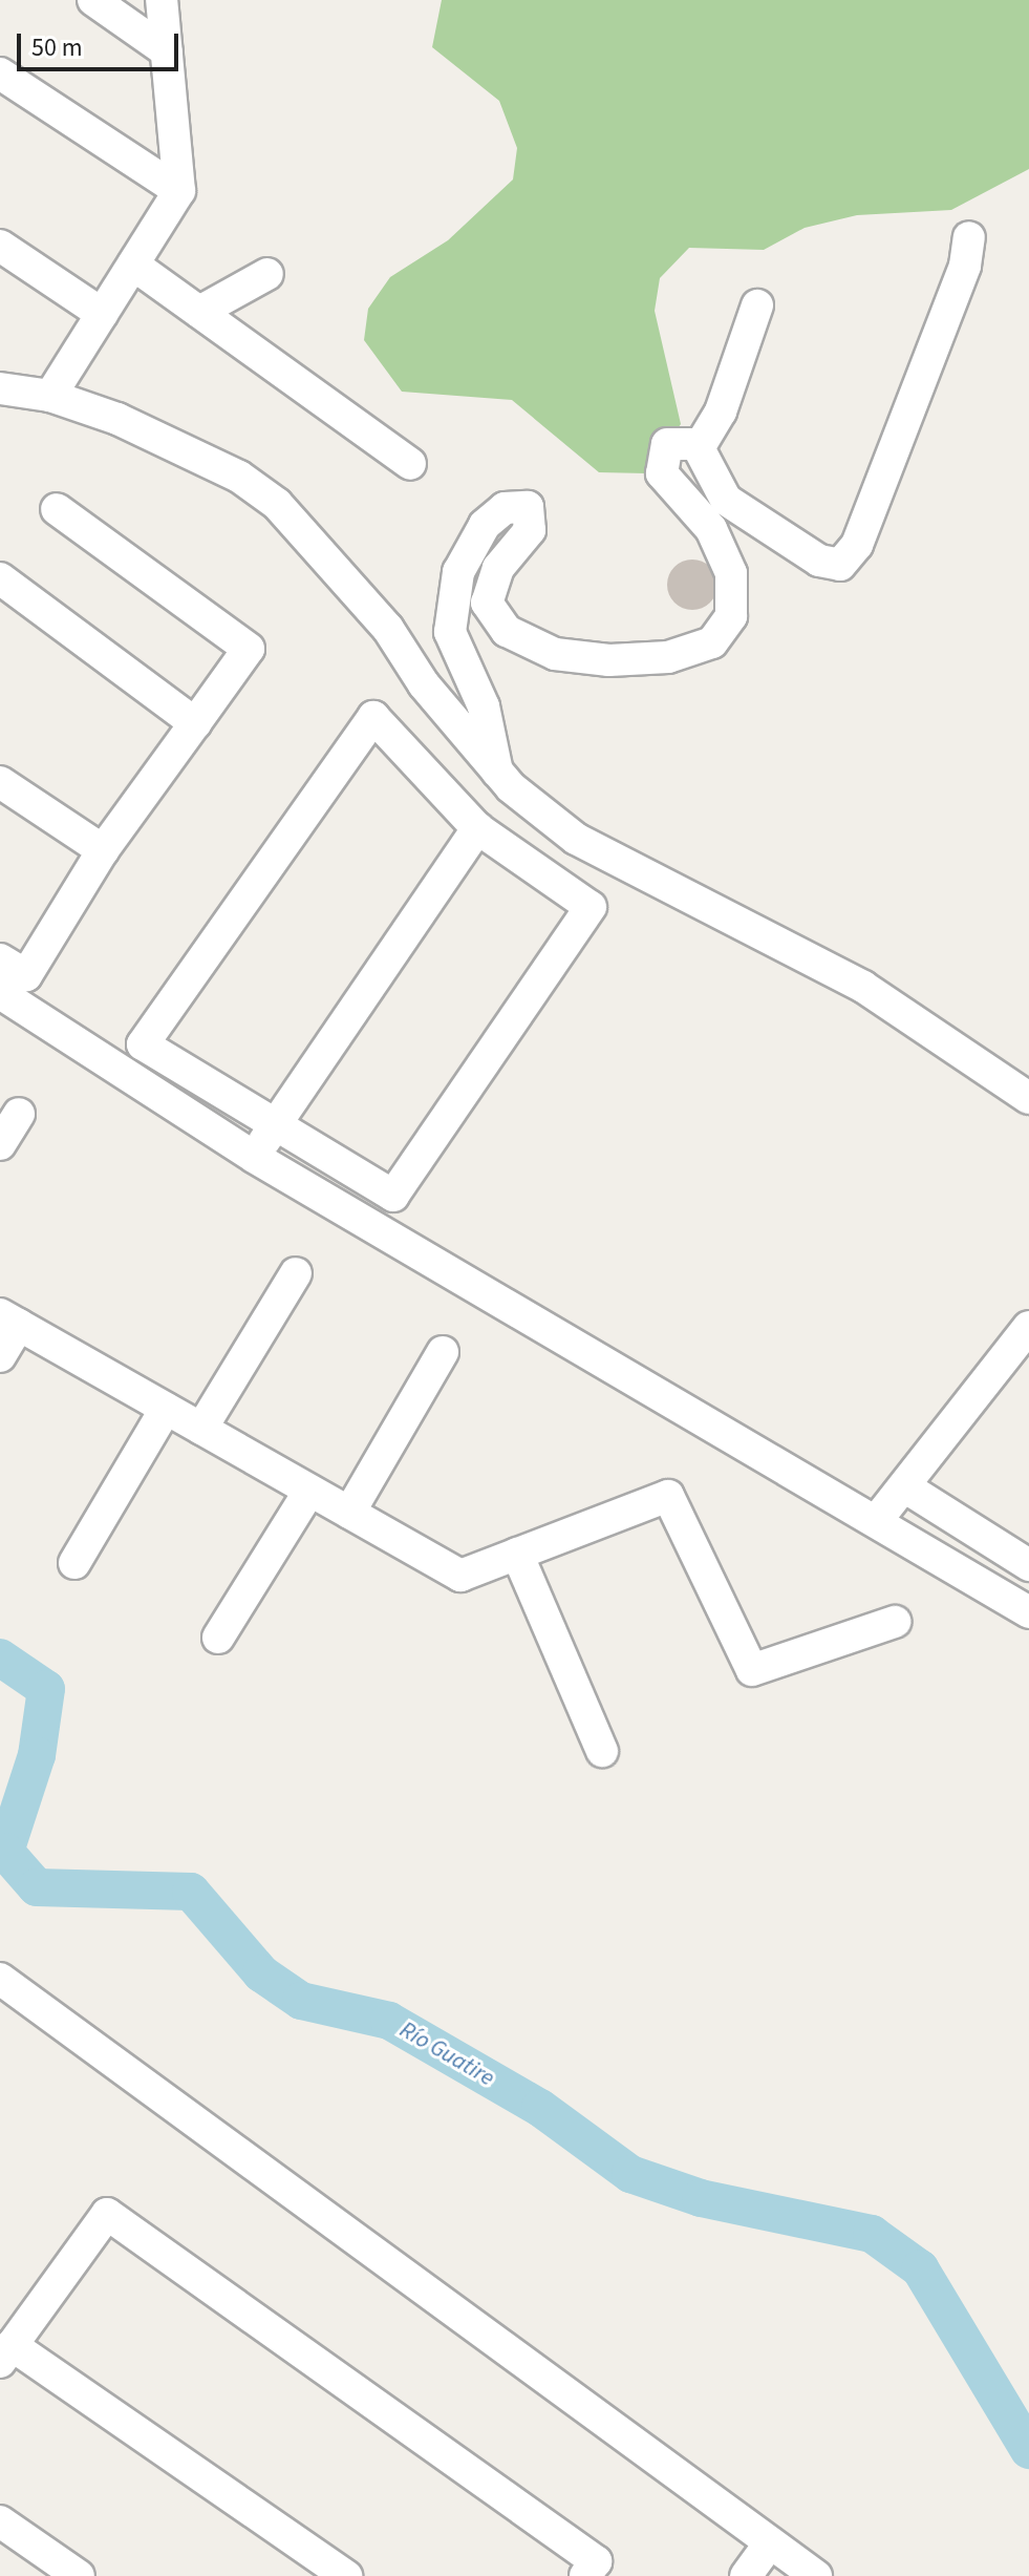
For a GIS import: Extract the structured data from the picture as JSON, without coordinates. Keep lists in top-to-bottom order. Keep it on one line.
{"water":["Río Guatire"],"scale_bar":"50 m"}
